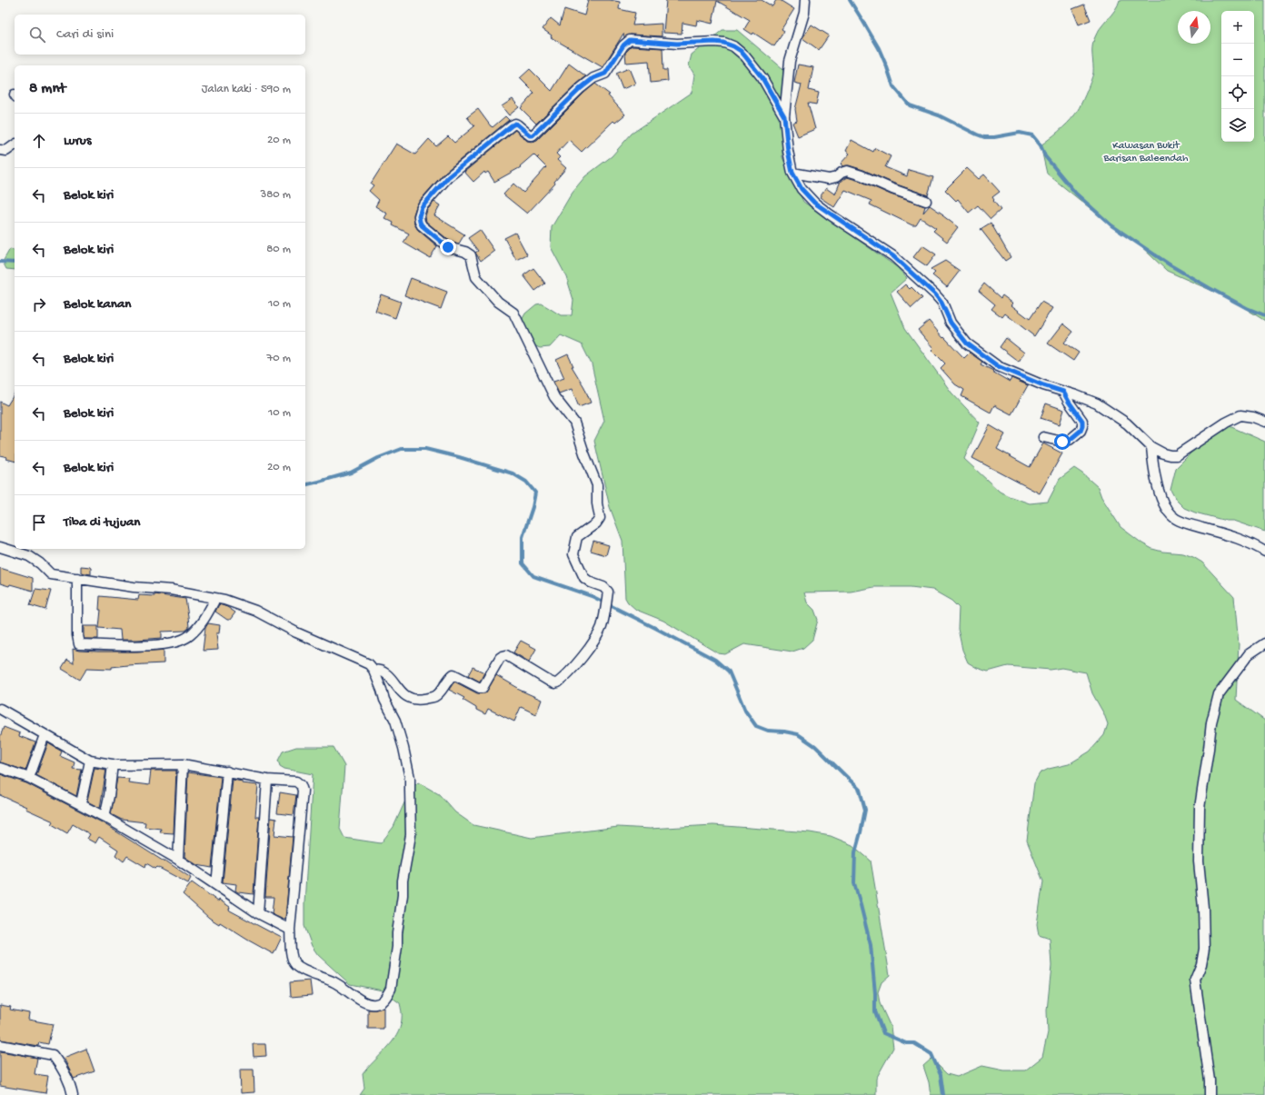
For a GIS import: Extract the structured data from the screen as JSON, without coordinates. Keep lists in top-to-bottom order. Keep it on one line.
{"parks":["Kawasan Bukit Barisan Baleendah"],"north":"top","page":{"map_buttons":["+","−"],"search":"Cari di sini","heading":["8 mnt","Jalan kaki · 590 m"],"list":[["Lurus","20 m"],["Belok kiri","380 m"],["Belok kiri","80 m"],["Belok kanan","10 m"],["Belok kiri","70 m"],["Belok kiri","10 m"],["Belok kiri","20 m"],"Tiba di tujuan"]}}
